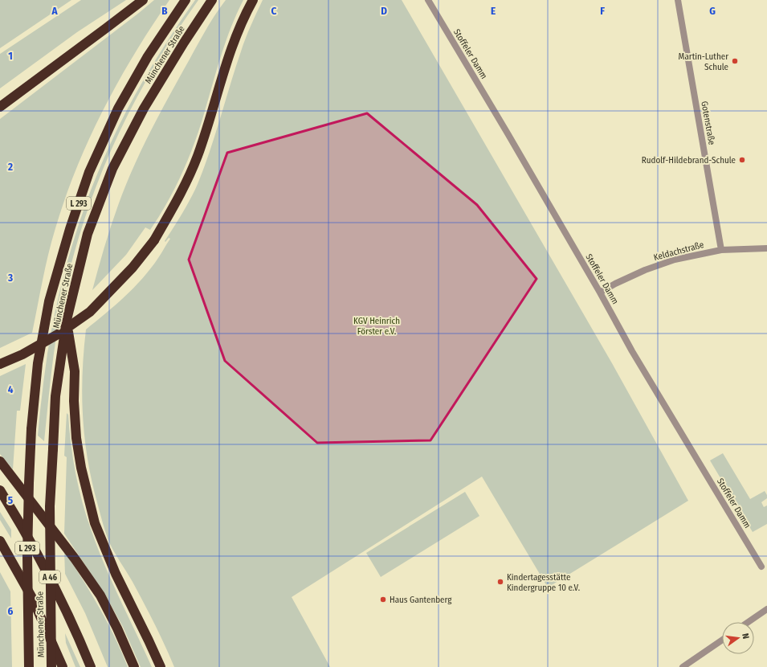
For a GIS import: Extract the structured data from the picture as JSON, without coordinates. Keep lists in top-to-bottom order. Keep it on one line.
{"streets":{"highway":["Münchener Straße","L 293","A 46"],"street":["Stoffeler Damm","Gotenstraße","Keldachstraße"]},"crossings":[["Stoffeler Damm","Keldachstraße"],["Gotenstraße","Keldachstraße"]],"parks":["KGV Heinrich Förster e.V."],"places":["Martin-Luther Schule","Rudolf-Hildebrand-Schule","Kindertagesstätte Kindergruppe 10 e.V.","Haus Gantenberg"],"north":"right","grid":{"columns":["A","B","C","D","E","F","G"],"rows":["1","2","3","4","5","6"]}}
